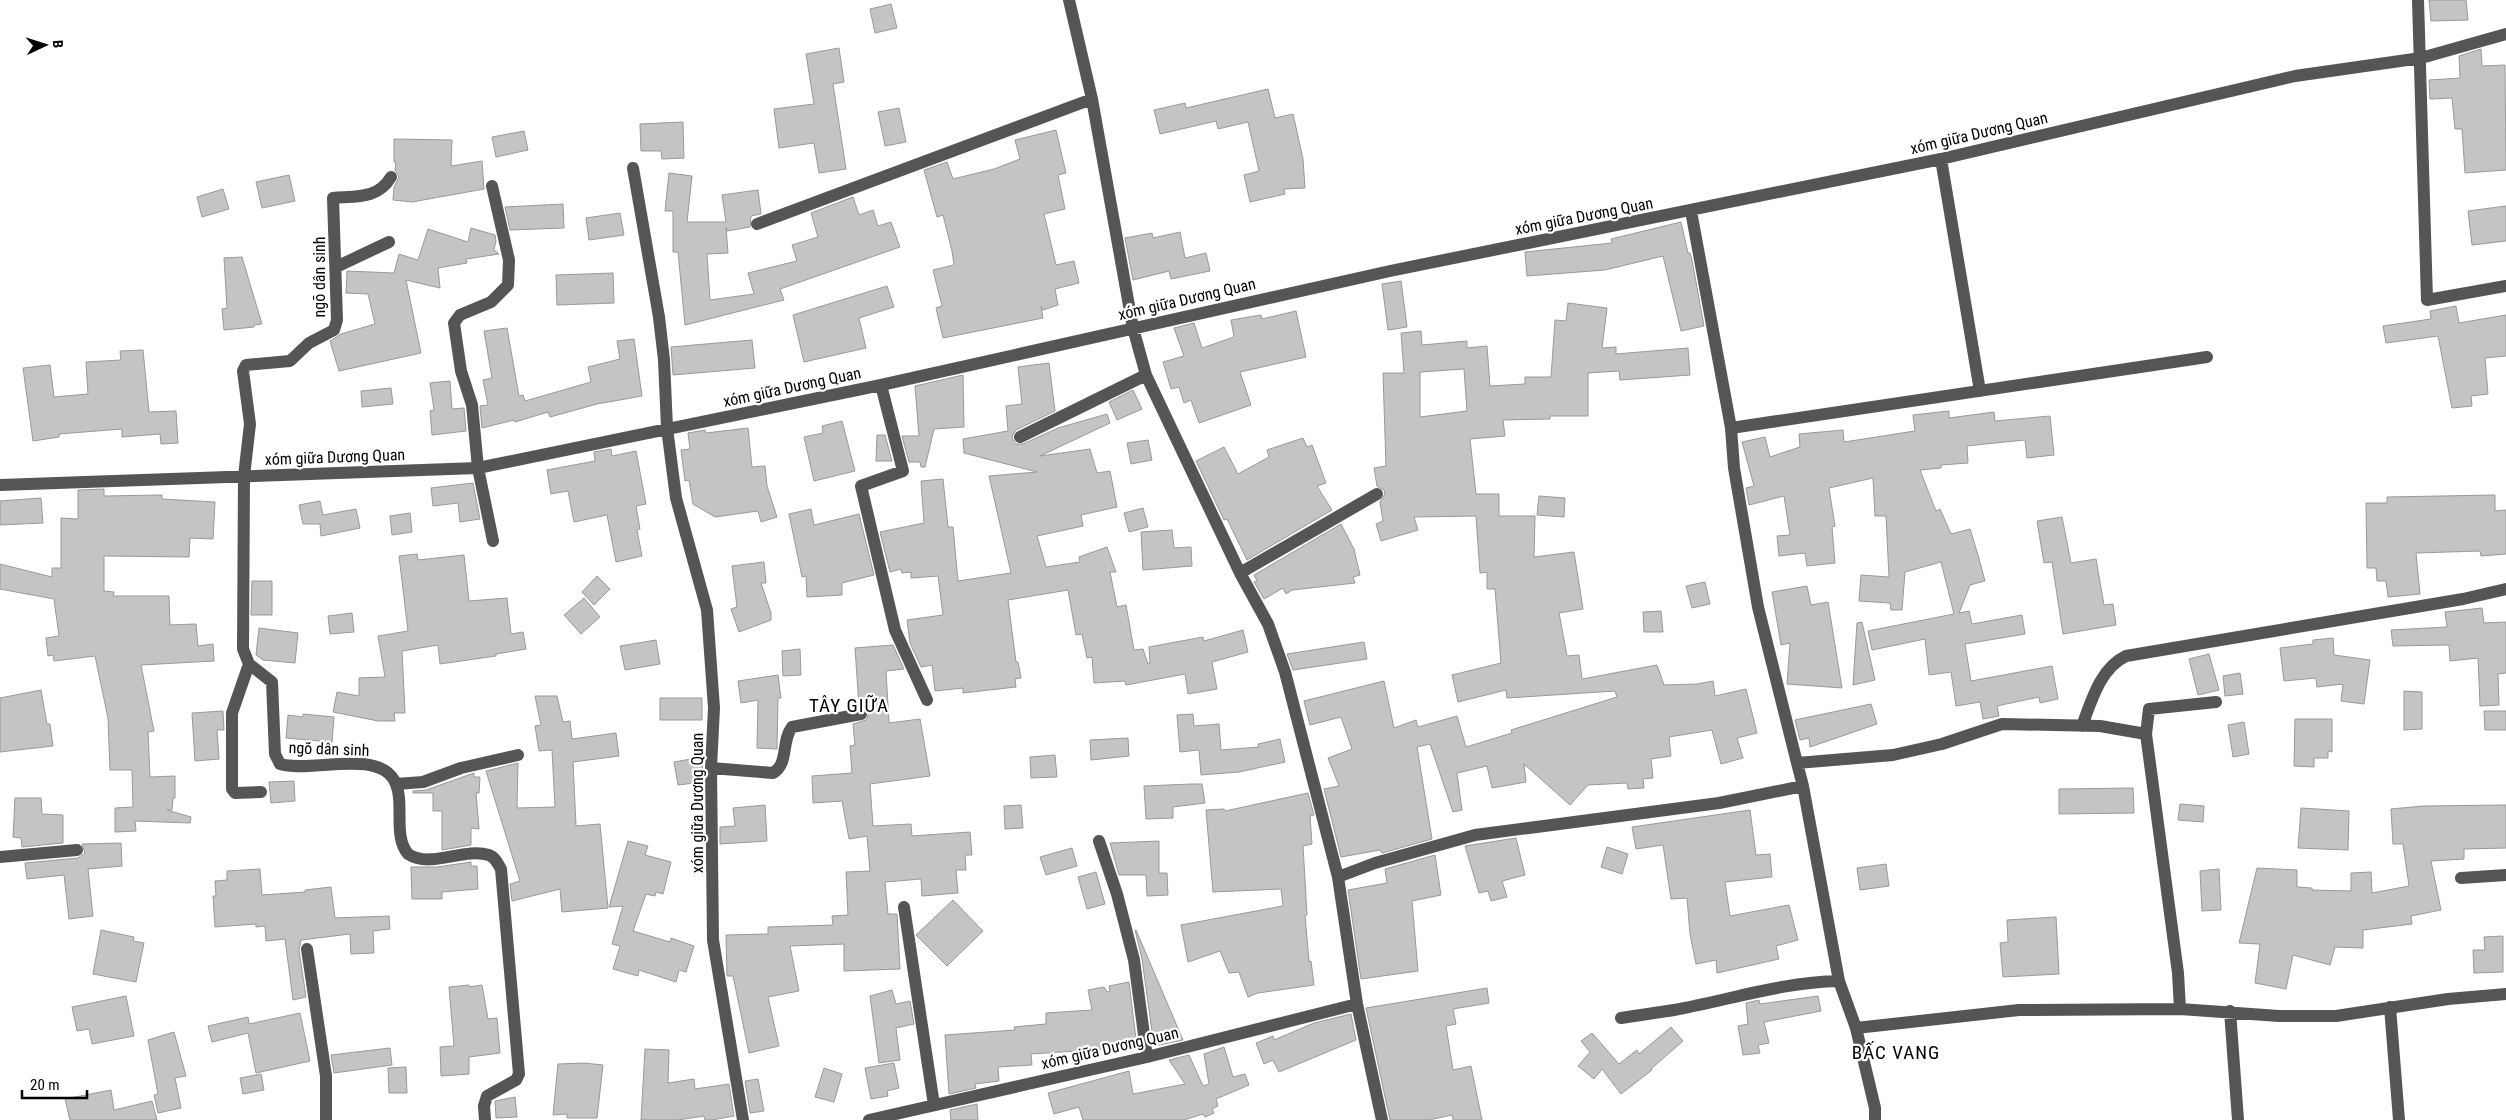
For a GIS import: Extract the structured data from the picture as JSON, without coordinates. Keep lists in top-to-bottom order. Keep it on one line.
{"streets":{"street":["xóm giữa Dương Quan","ngõ dân sinh"]},"crossings":[["xóm giữa Dương Quan","ngõ dân sinh"]],"districts":["TÂY GIỮA","BẤC VANG"],"scale_bar":"20 m","north":"right"}
